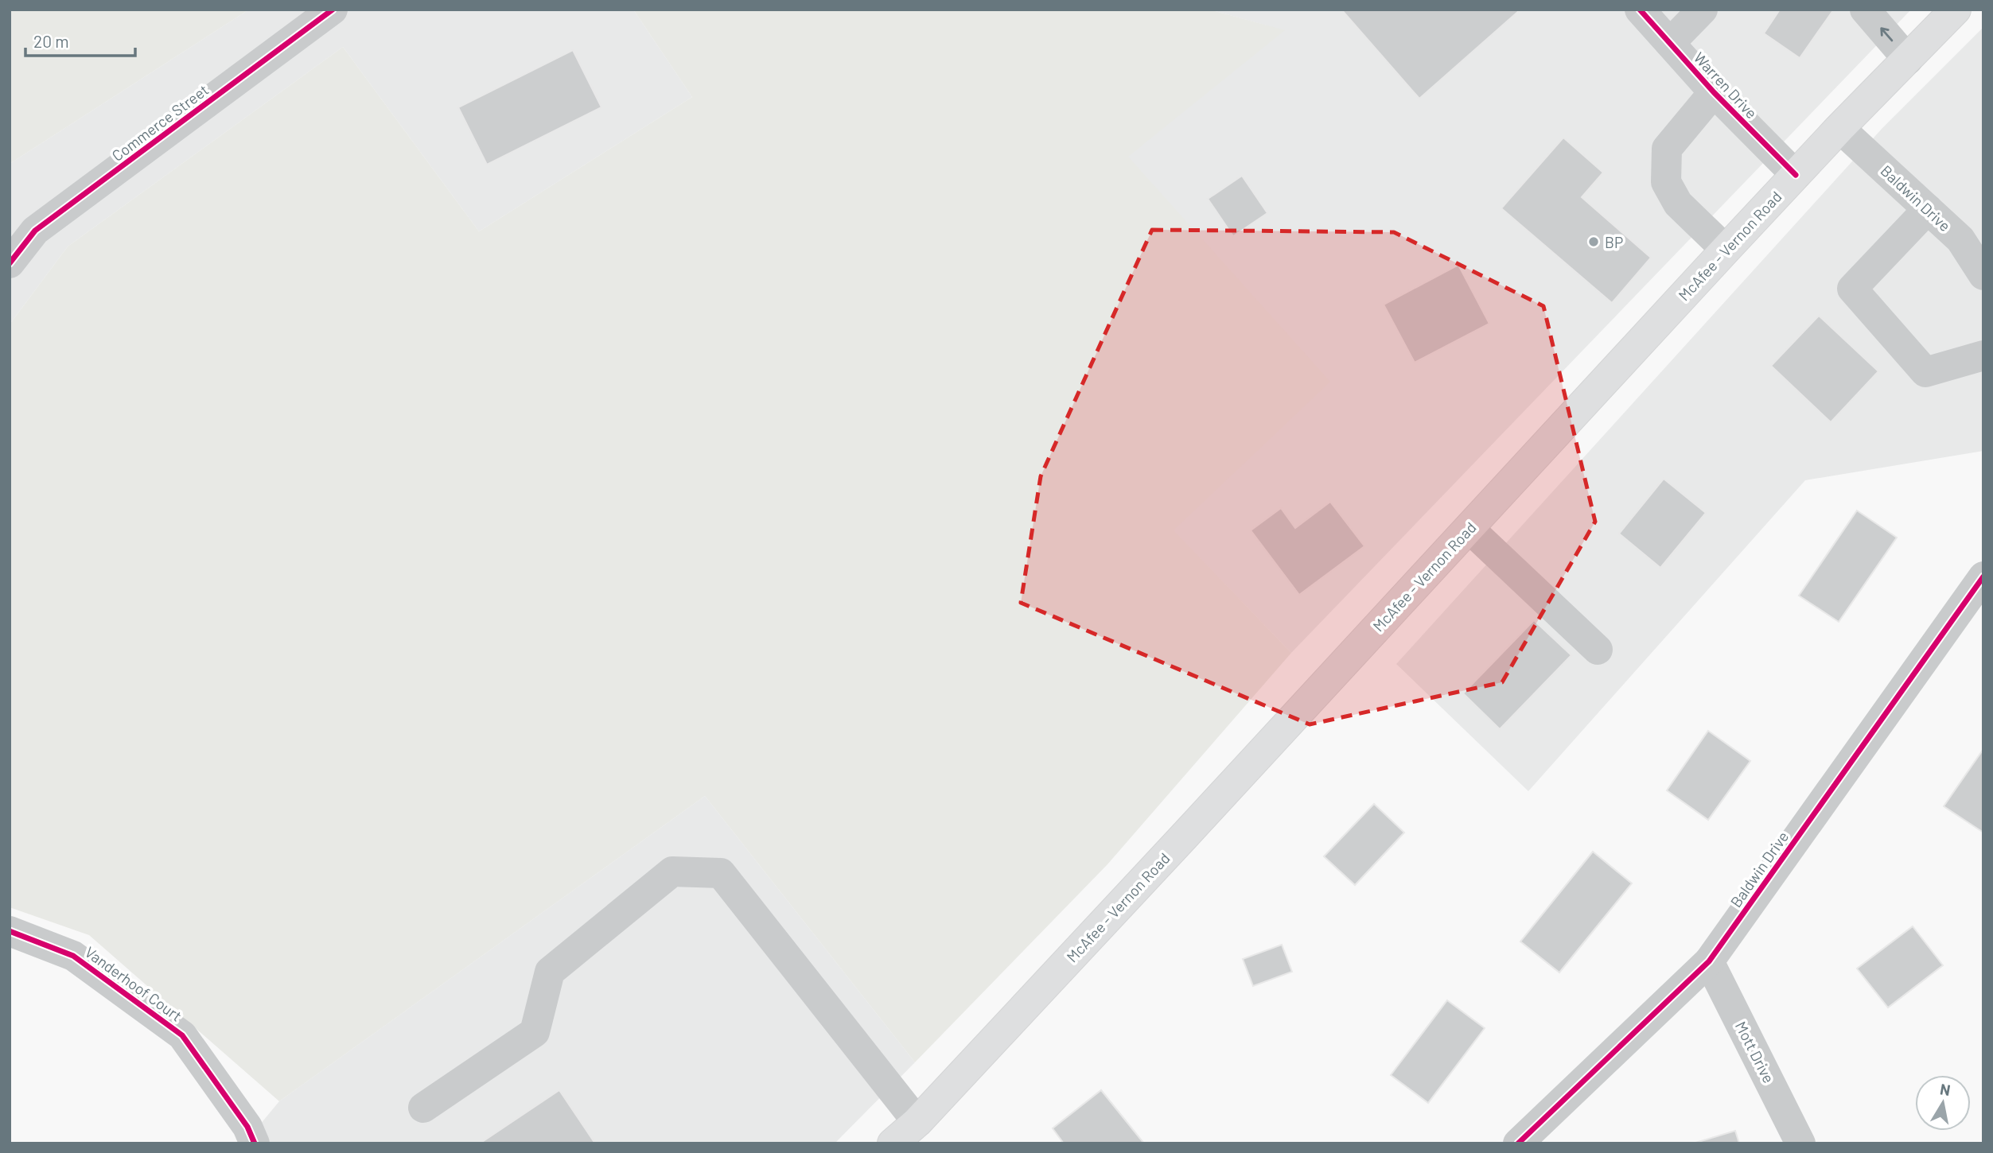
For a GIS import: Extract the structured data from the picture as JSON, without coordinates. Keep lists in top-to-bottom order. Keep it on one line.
{"streets":{"main road":["McAfee - Vernon Road"],"street":["Warren Drive","Commerce Street","Baldwin Drive","Vanderhoof Court","Mott Drive"]},"crossings":[["Warren Drive","McAfee - Vernon Road"],["Baldwin Drive","McAfee - Vernon Road"],["Baldwin Drive","Mott Drive"]],"places":["BP"],"scale_bar":"20 m","north":"top"}
